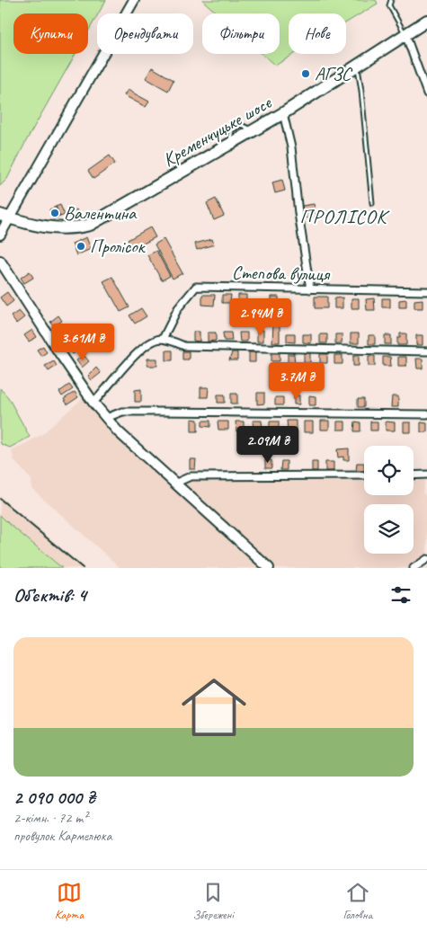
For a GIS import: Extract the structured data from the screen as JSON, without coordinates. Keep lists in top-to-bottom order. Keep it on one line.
{"streets":{"highway":["Кременчуцьке шосе"],"street":["Степова вулиця"]},"districts":["ПРОЛІСОК"],"places":["АГЗС","Валентина","Пролісок"],"page":{"chip":["Купити","Орендувати","Фільтри","Нове"],"price":["2.94M ₴","3.61M ₴","3.7M ₴","2.09M ₴"],"heading":"Об’єктів: 4","list":[{"name":"2 090 000 ₴","note":"2-кімн. · 72 m² · провулок Кармелюка"}],"tabs":["Карта","Збережені","Головна"]}}
